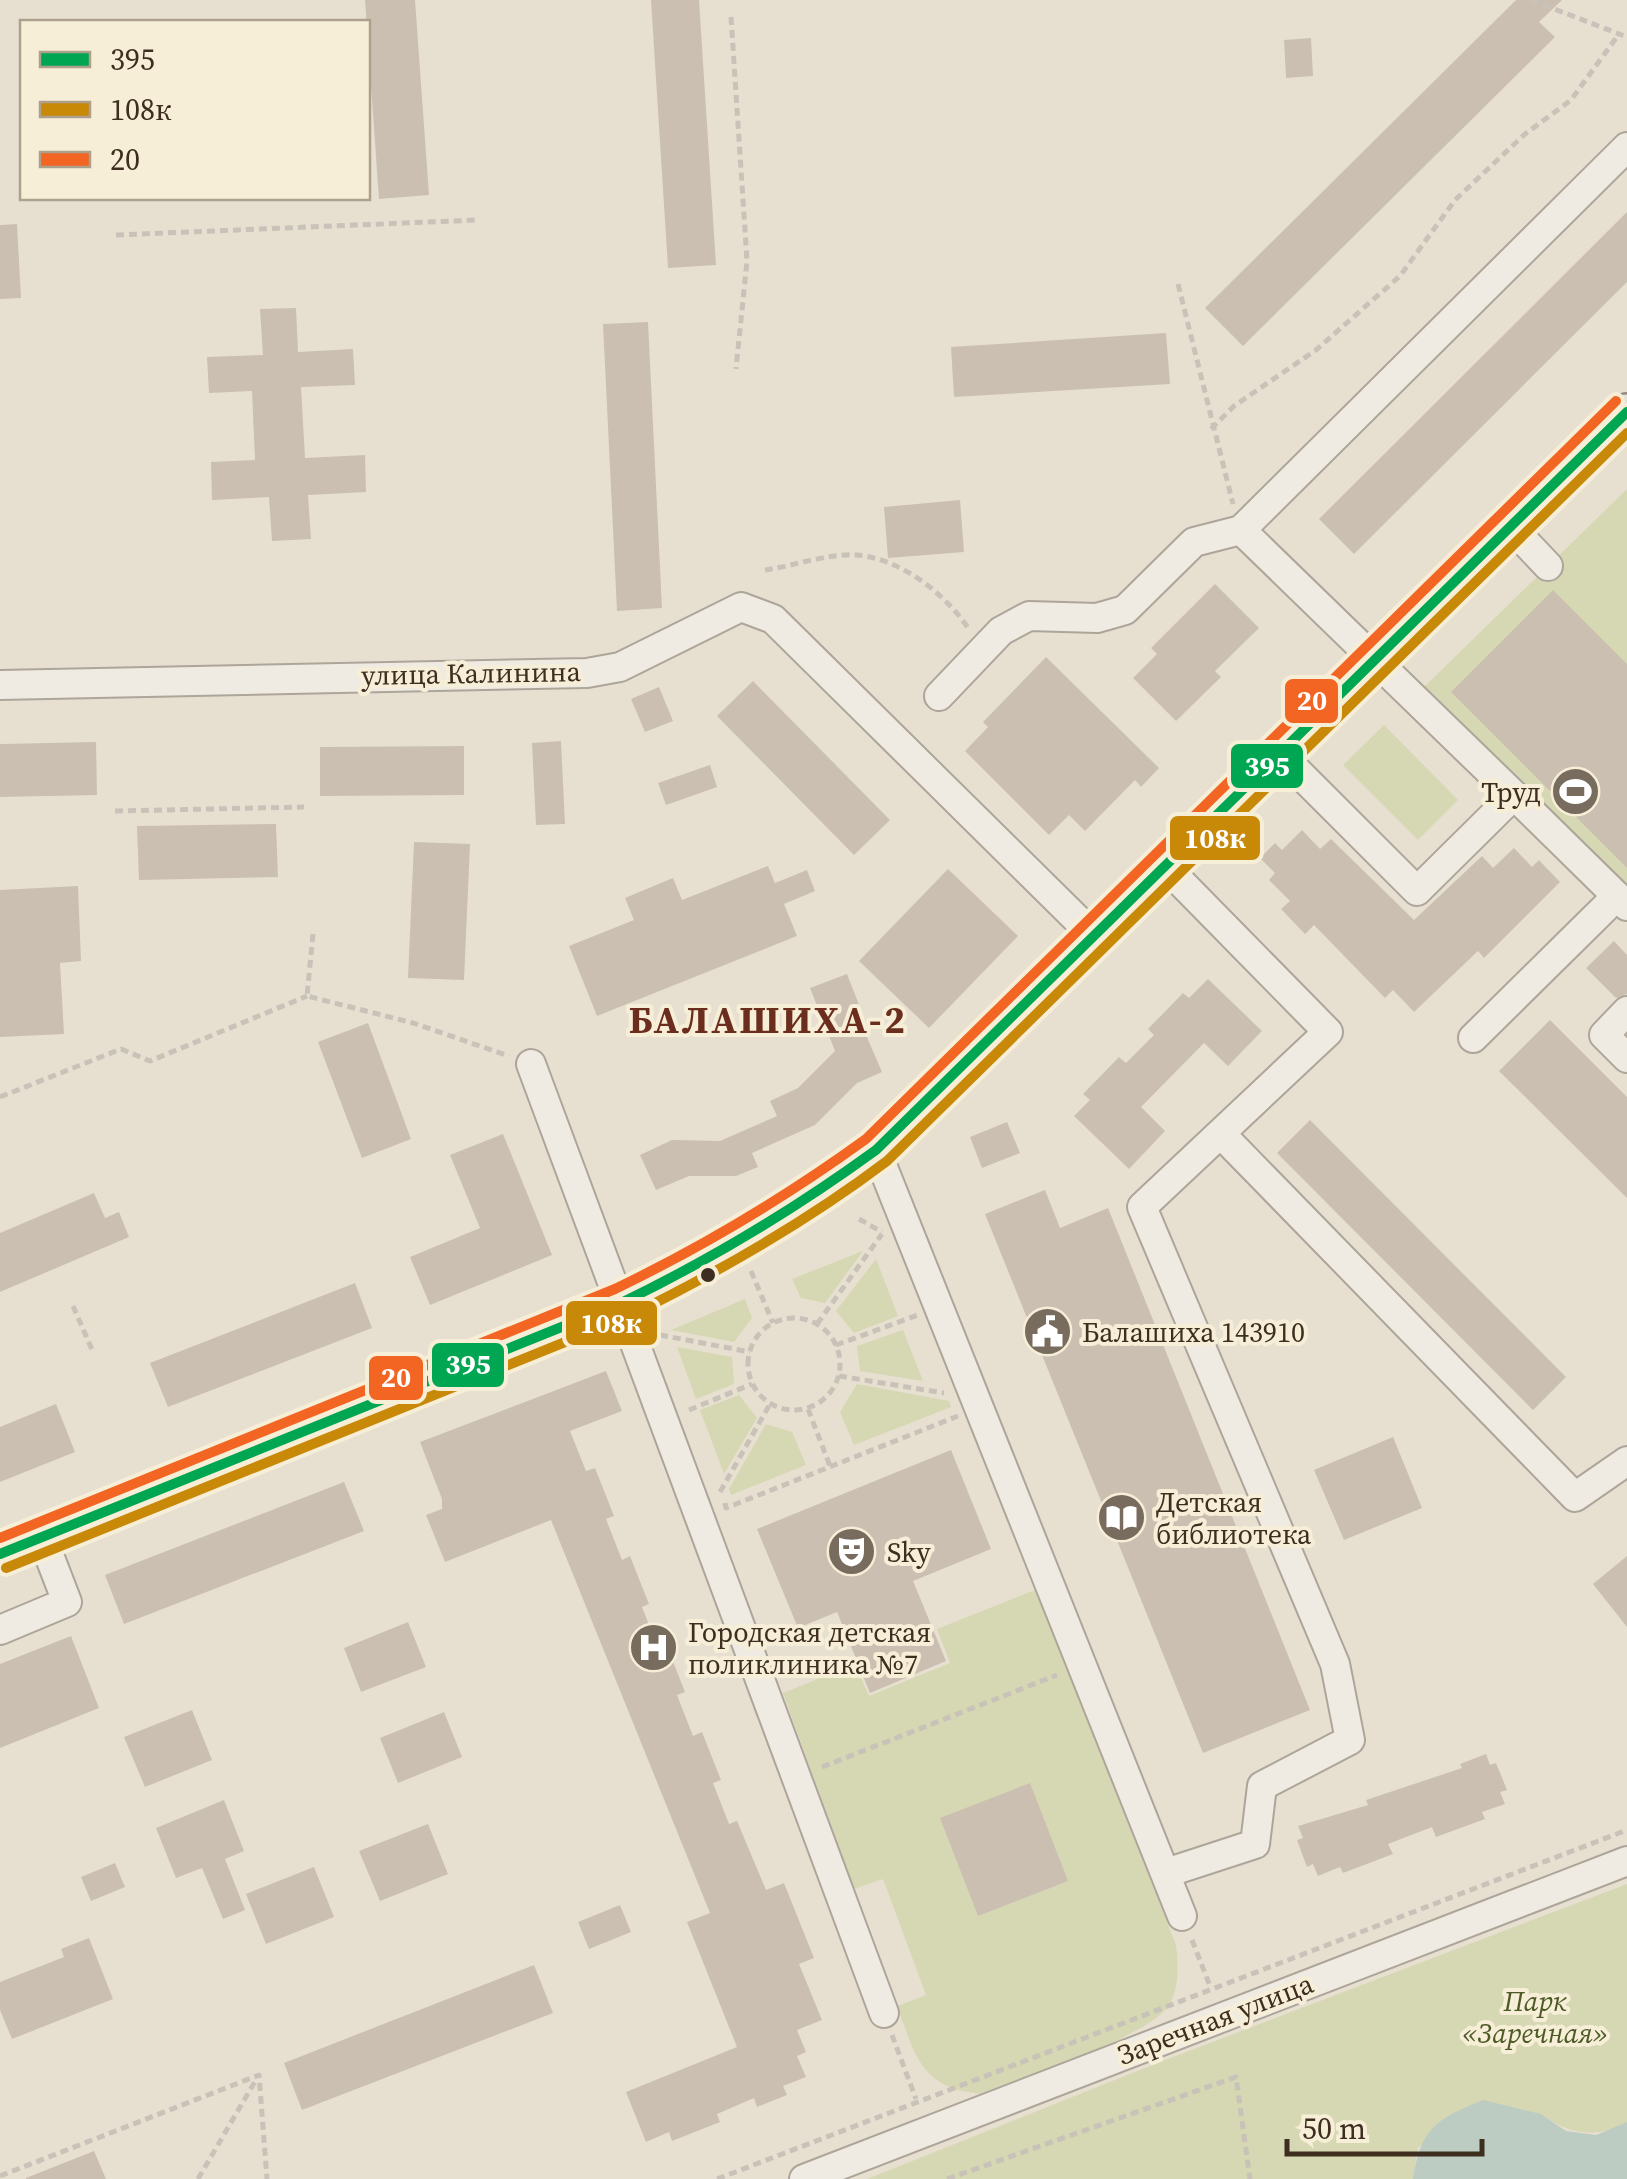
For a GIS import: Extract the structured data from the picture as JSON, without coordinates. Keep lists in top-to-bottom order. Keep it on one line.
{"streets":{"street":["улица Калинина","Заречная улица"]},"districts":["БАЛАШИХА-2"],"parks":["Парк «Заречная»"],"places":{"sports":["Труд"],"public building":["Балашиха 143910"],"library":["Детская библиотека"],"theatre":["Sky"],"hospital":["Городская детская поликлиника №7"]},"lines":["transit line 20","transit line 395","transit line 108к"],"legend":["395","108к","20"],"scale_bar":"50 m"}
